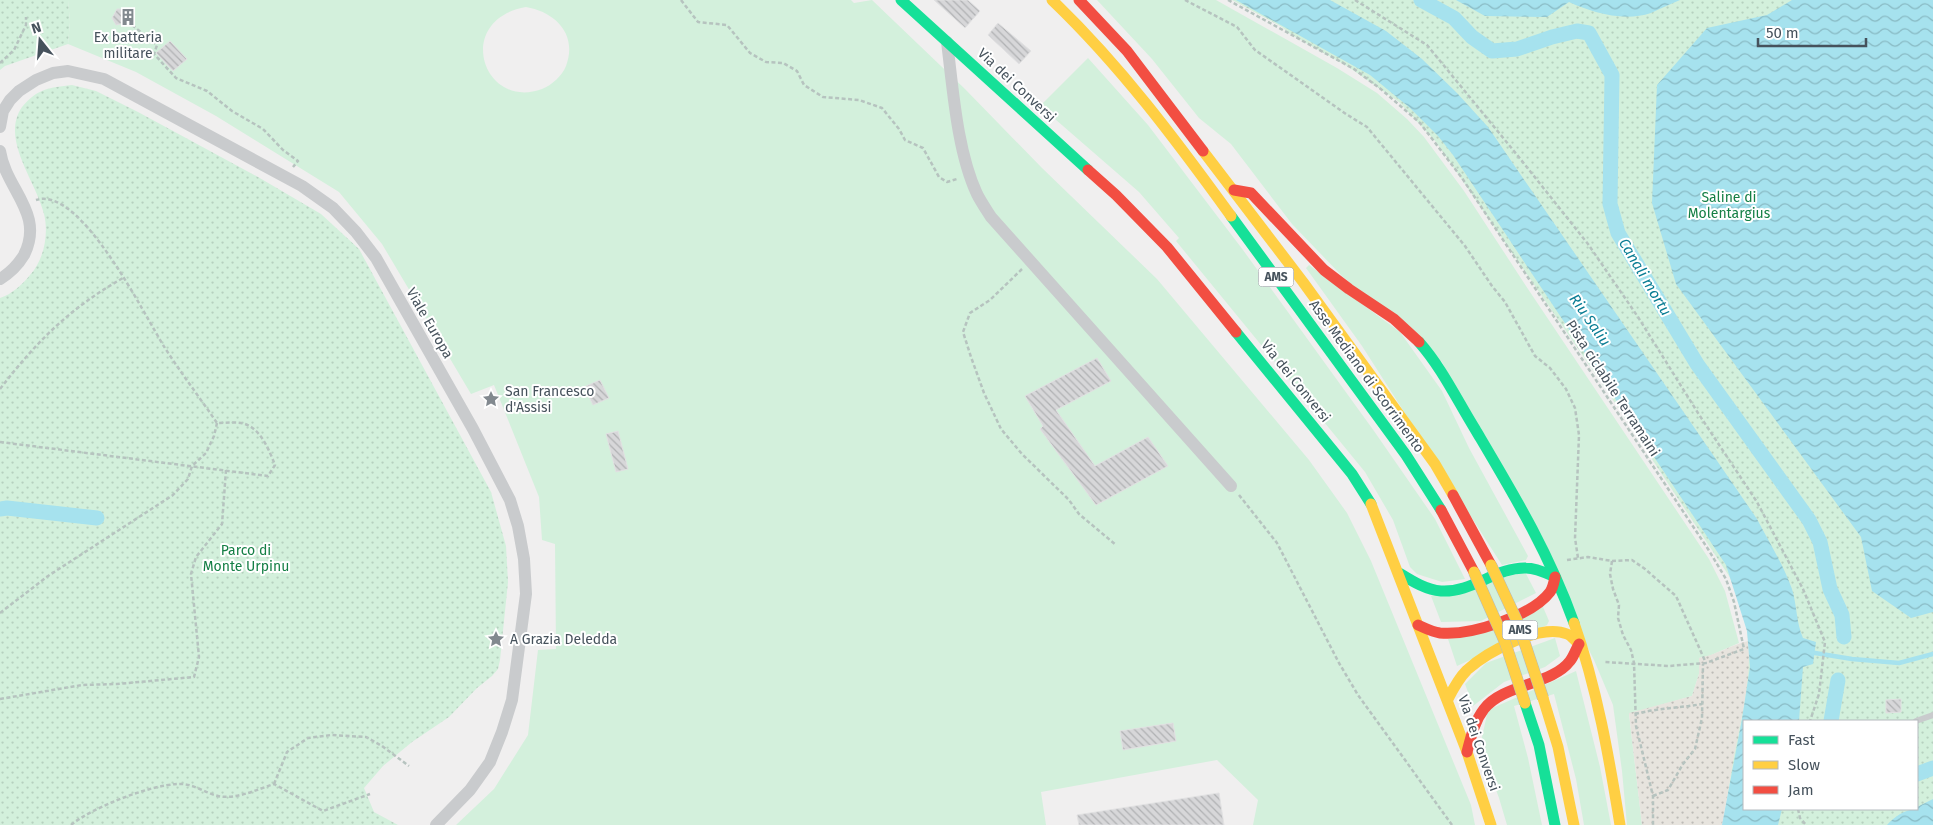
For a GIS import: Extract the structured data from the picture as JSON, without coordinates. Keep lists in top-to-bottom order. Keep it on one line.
{"streets":{"main road":["Via dei Conversi","AMS","Asse Mediano di Scorrimento"],"street":["Viale Europa"],"path":["Pista ciclabile Terramaini"]},"water":["Canali mortu","Riu Saliu"],"parks":["Saline di Molentargius","Parco di Monte Urpinu"],"places":{"building":["Ex batteria militare"],"place":["San Francesco d'Assisi","A Grazia Deledda"]},"legend":["Fast","Slow","Jam"],"scale_bar":"50 m","north":"top"}
